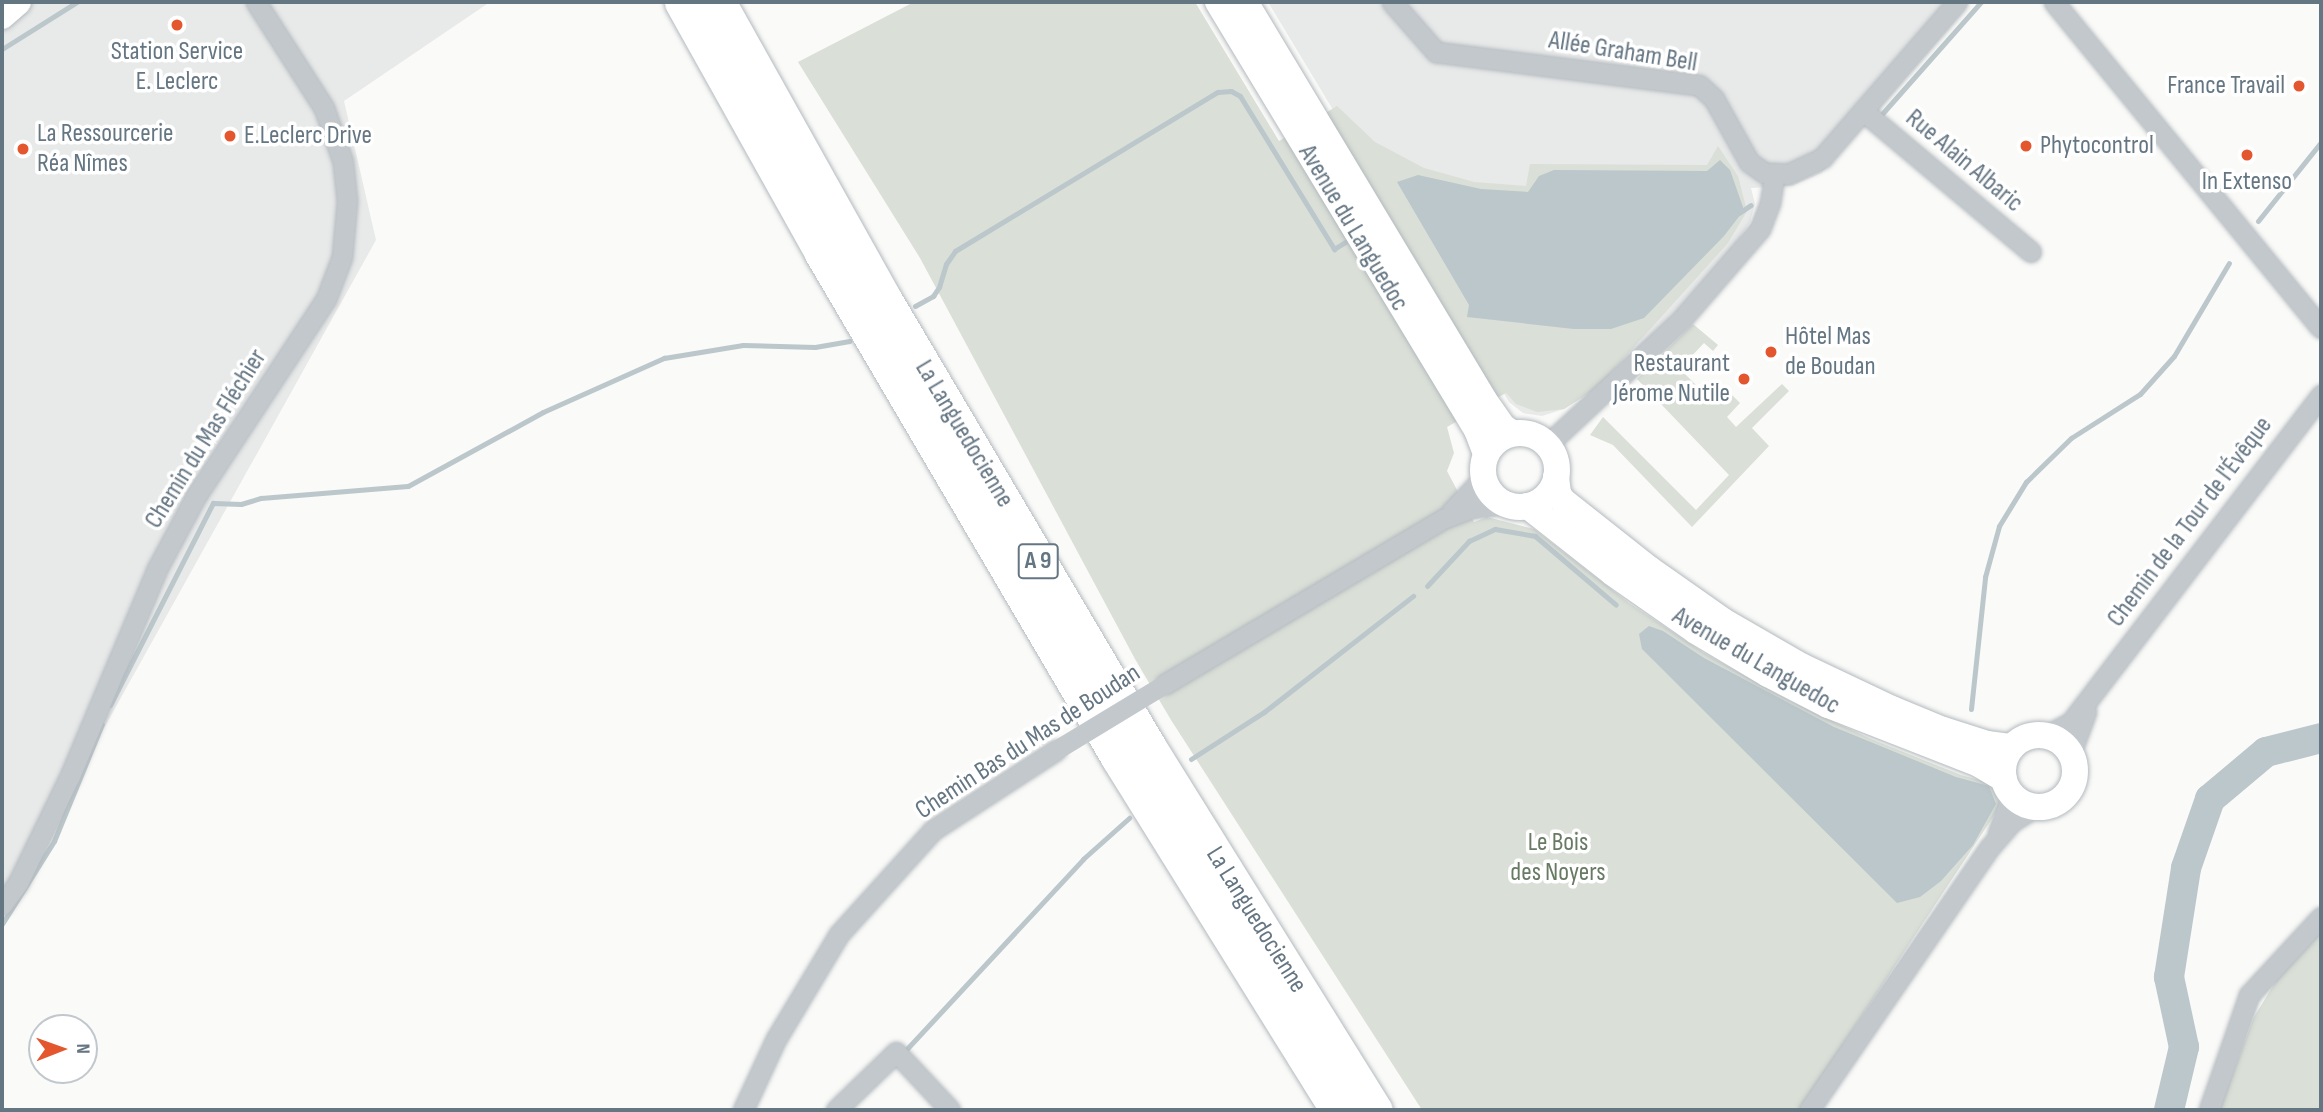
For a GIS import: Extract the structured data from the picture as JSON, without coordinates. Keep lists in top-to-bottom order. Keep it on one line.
{"streets":{"highway":["La Languedocienne","A 9"],"street":["Allée Graham Bell","Rue Alain Albaric","Avenue du Languedoc","Chemin du Mas Fléchier","Chemin de la Tour de l'Évêque","Chemin Bas du Mas de Boudan"]},"crossings":[["Avenue du Languedoc","Chemin de la Tour de l'Évêque"],["Avenue du Languedoc","Chemin Bas du Mas de Boudan"]],"parks":["Le Bois des Noyers"],"places":["Station Service E. Leclerc","France Travail","E.Leclerc Drive","Phytocontrol","La Ressourcerie Réa Nîmes","In Extenso","Hôtel Mas de Boudan","Restaurant Jérome Nutile"],"north":"right"}
